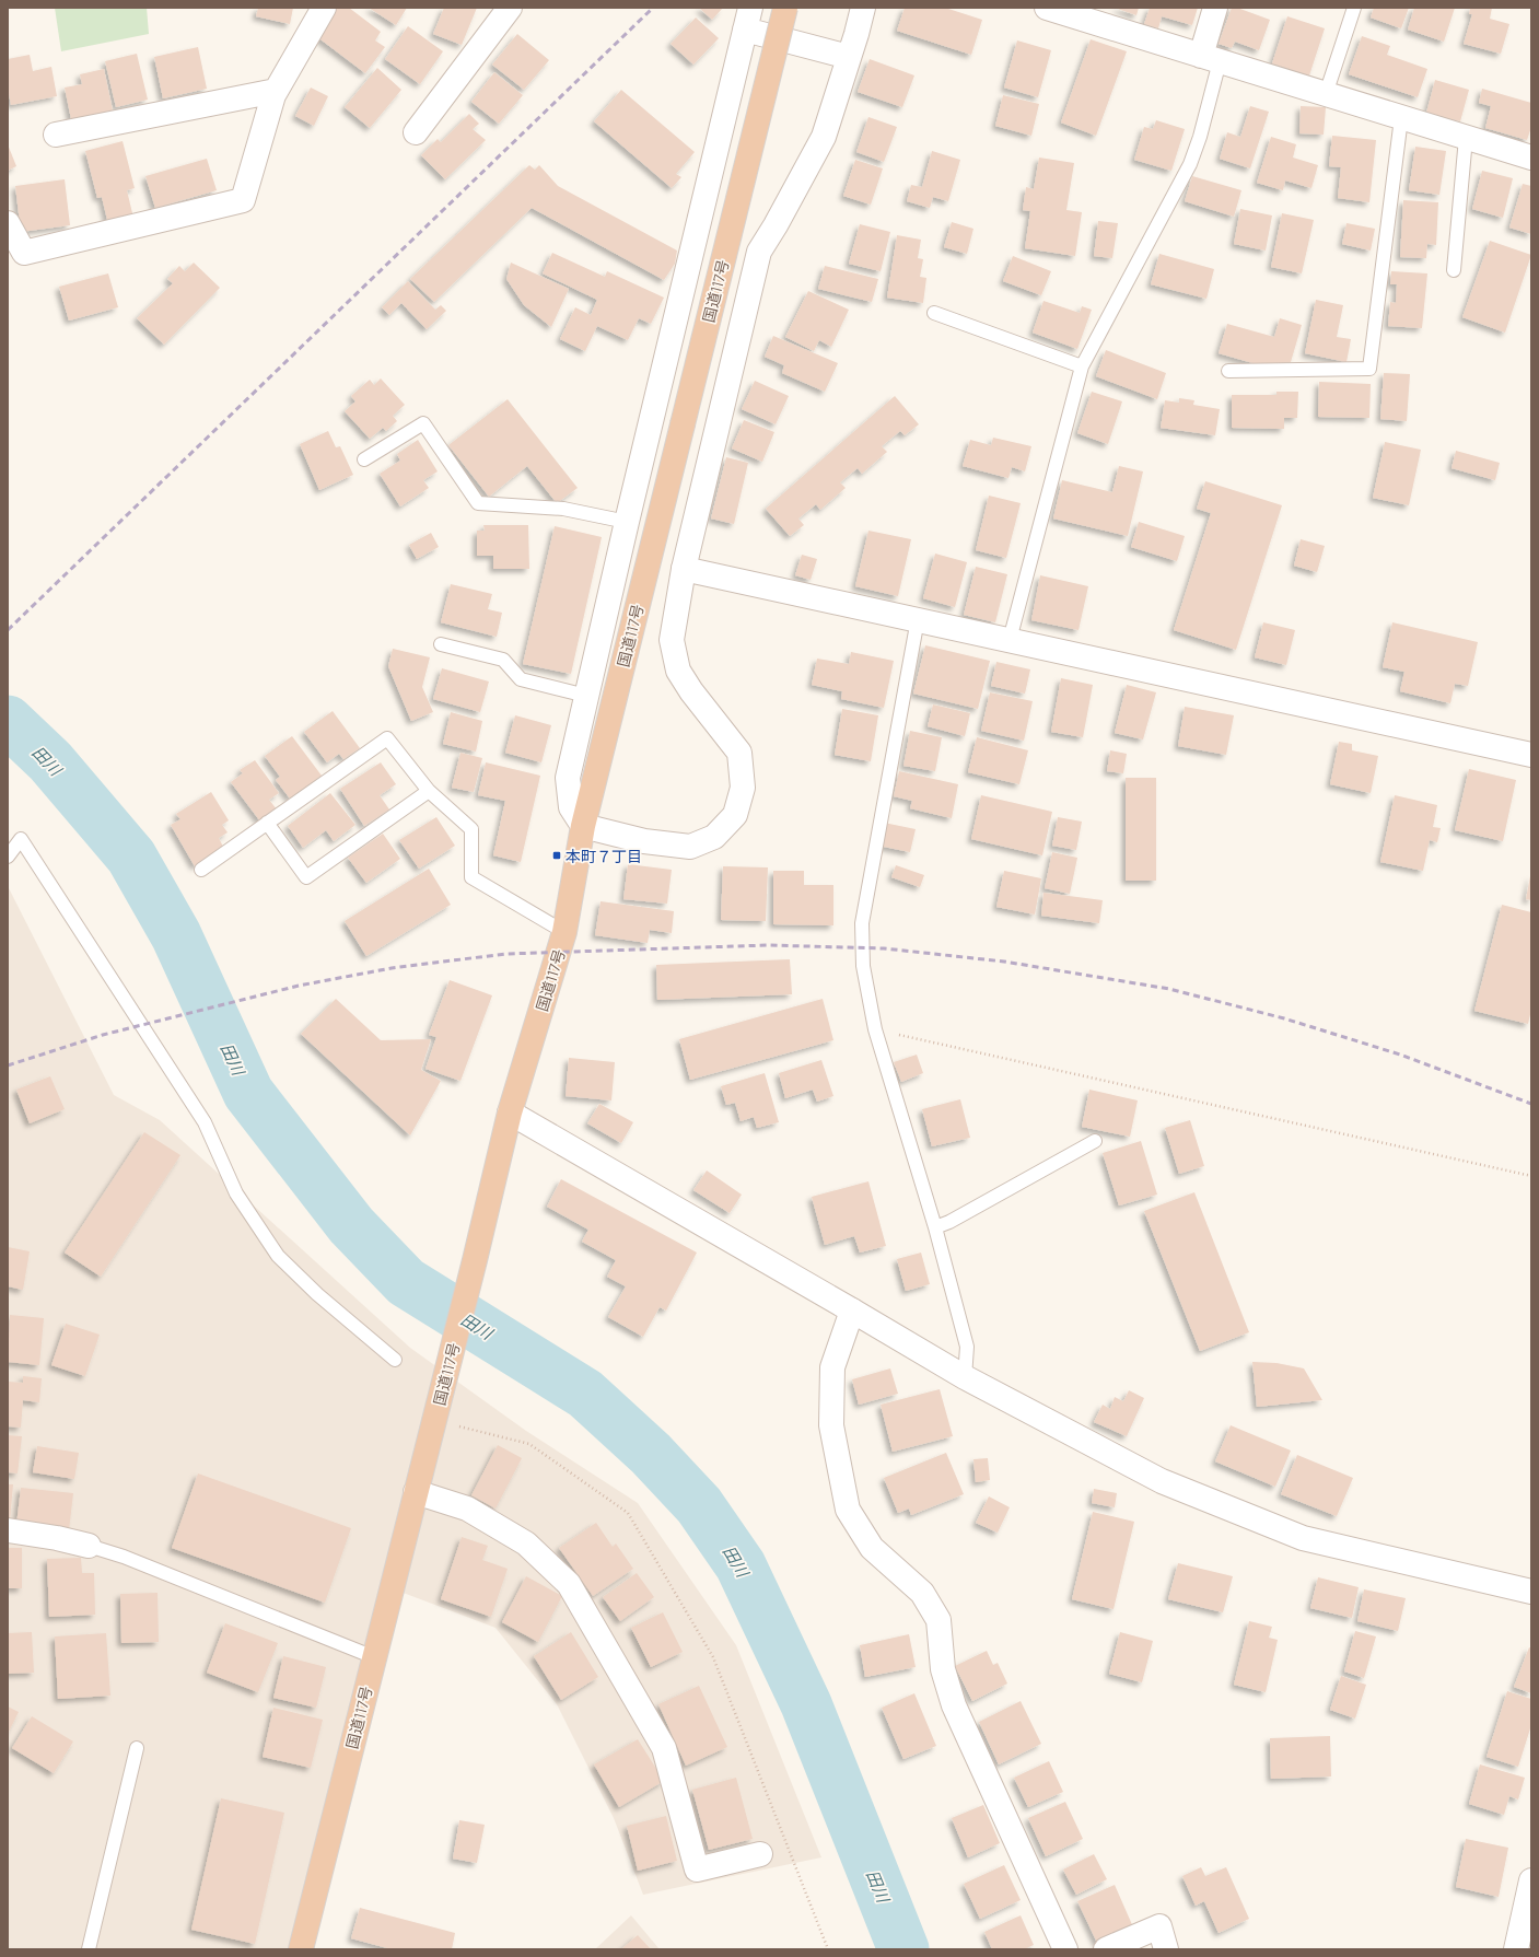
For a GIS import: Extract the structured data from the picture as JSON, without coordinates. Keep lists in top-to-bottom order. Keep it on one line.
{"streets":{"highway":["国道117号"]},"water":["田川"],"places":{"transit":["本町７丁目"]}}
